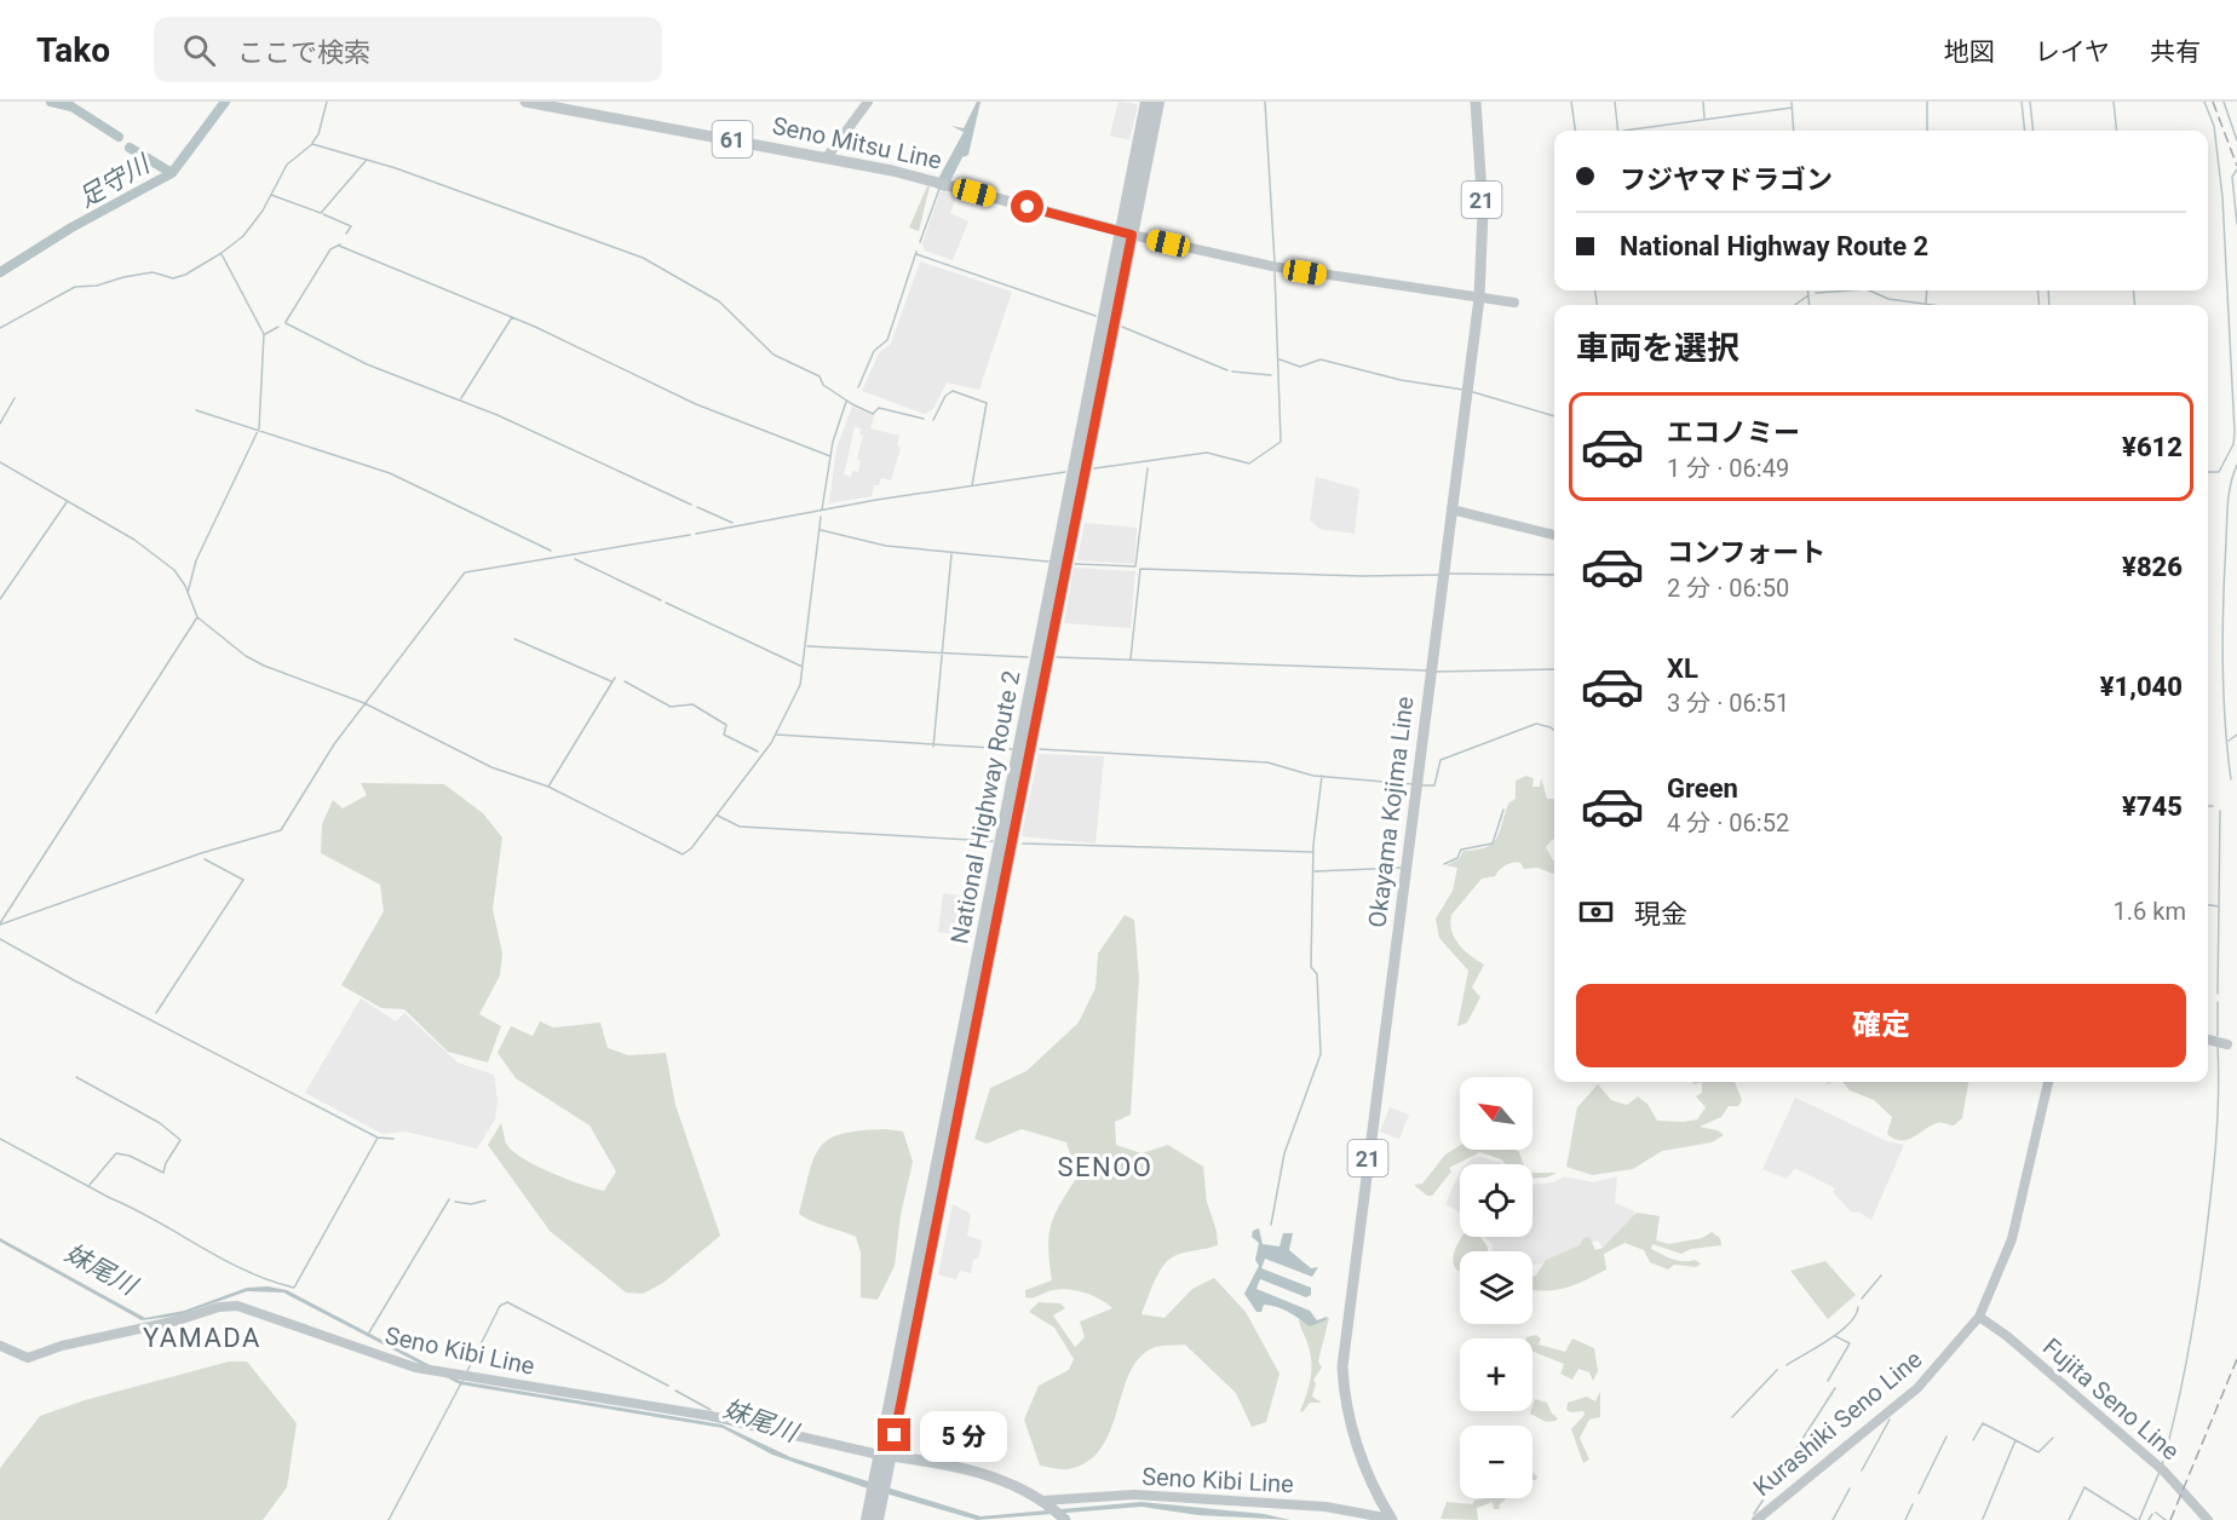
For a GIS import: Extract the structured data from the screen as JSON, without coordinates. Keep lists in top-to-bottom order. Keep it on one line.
{"streets":{"highway":["National Highway Route 2"],"main road":["61","Seno Mitsu Line","21","Okayama Kojima Line","Seno Kibi Line","Fujita Seno Line","Kurashiki Seno Line"]},"crossings":[["Seno Mitsu Line","National Highway Route 2"],["National Highway Route 2","Seno Kibi Line"],["Okayama Kojima Line","Seno Kibi Line"],["Fujita Seno Line","Kurashiki Seno Line"]],"districts":["SENOO","YAMADA"],"water":["足守川","妹尾川"],"north":"top left","page":{"header":"Tako","search":"ここで検索","nav":["地図","レイヤ","共有"],"banner":["フジヤマドラゴン","National Highway Route 2"],"heading":"車両を選択","list":[{"name":"エコノミー","note":"1 分 · 06:49","value":"¥612"},{"name":"コンフォート","note":"2 分 · 06:50","value":"¥826"},{"name":"XL","note":"3 分 · 06:51","value":"¥1,040"},{"name":"Green","note":"4 分 · 06:52","value":"¥745"}],"pay":["現金","1.6 km"],"buttons":"確定","map_buttons":["+","−"],"bubble":"5 分"}}
